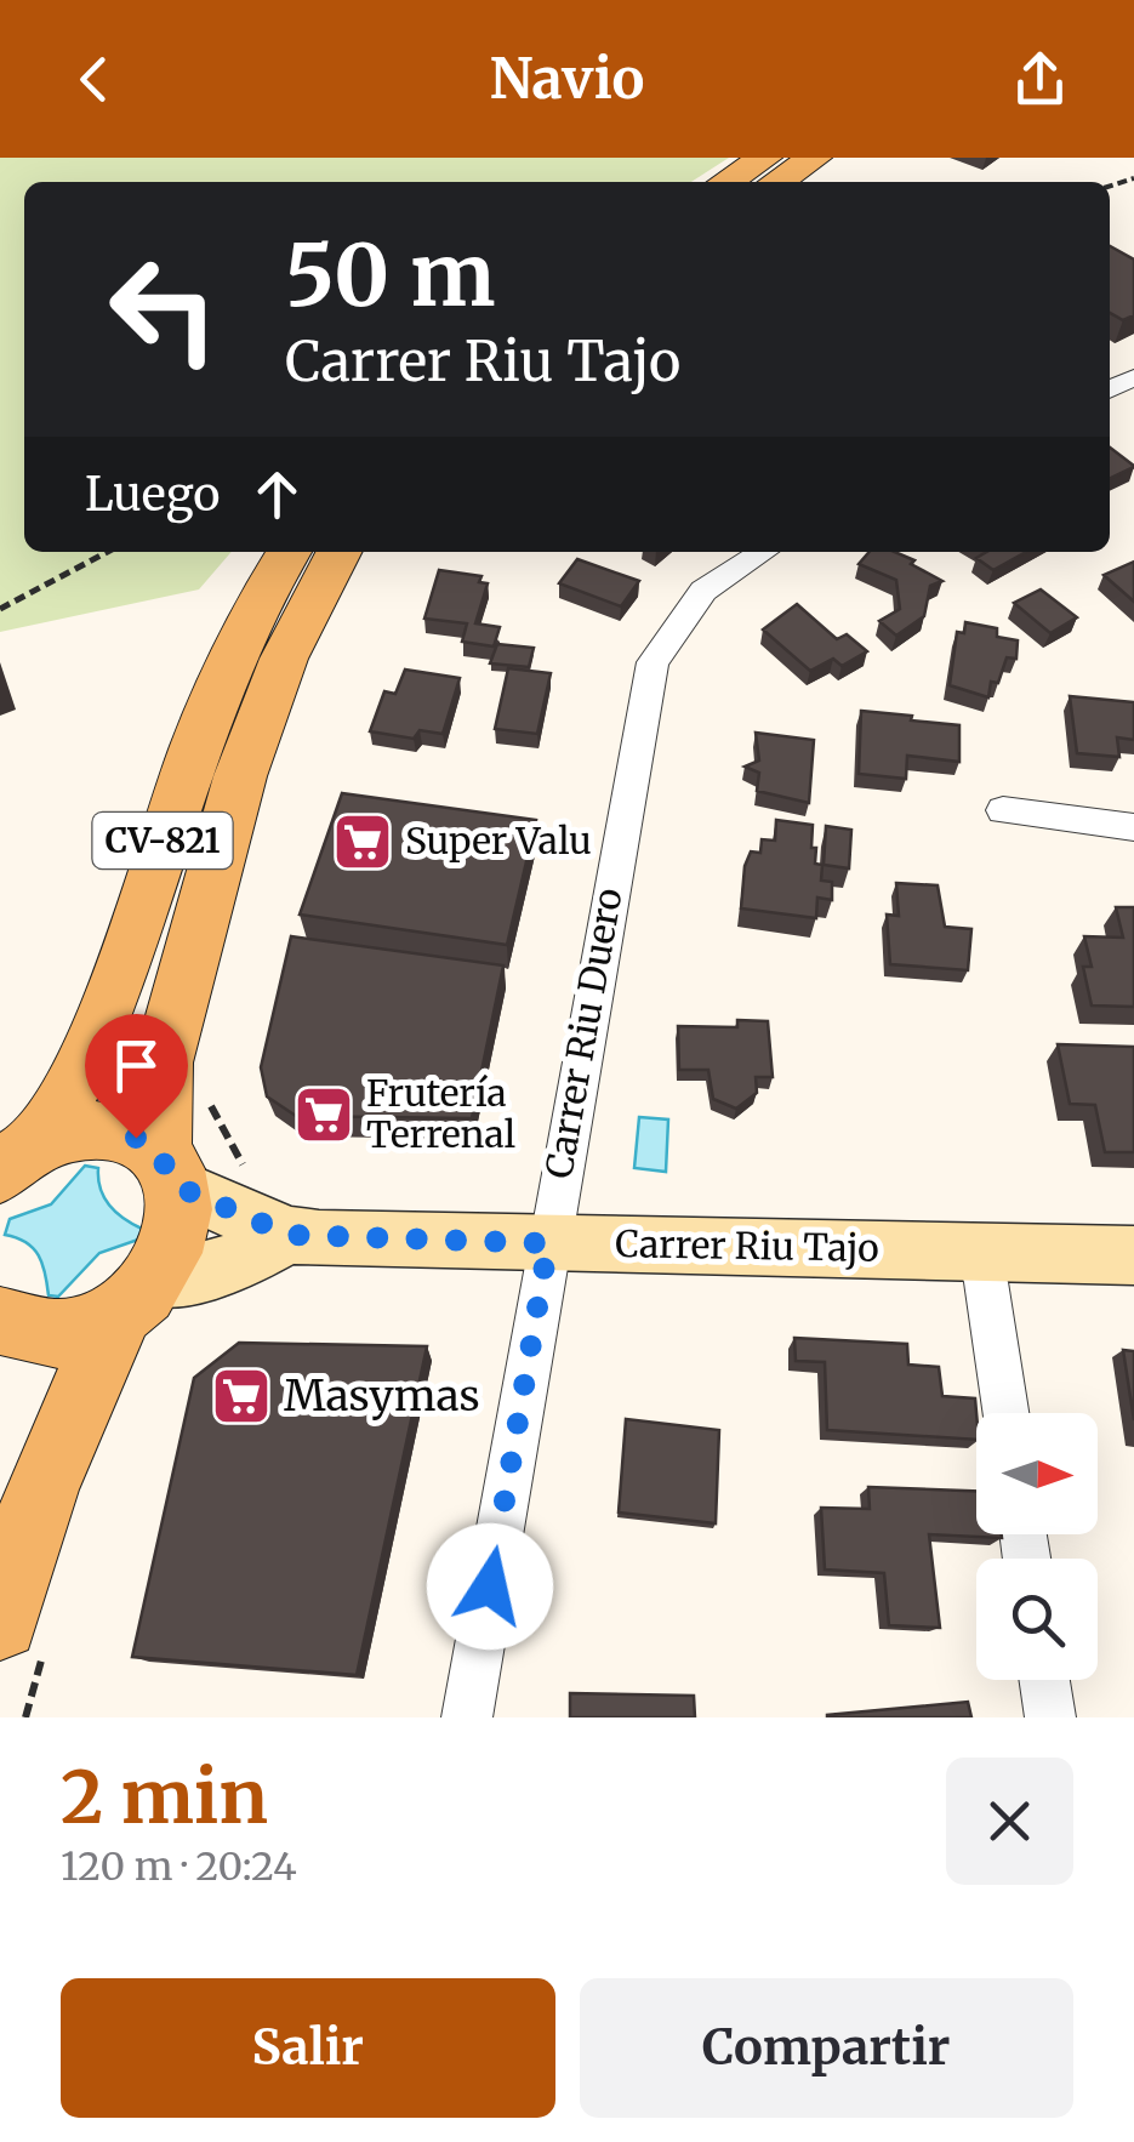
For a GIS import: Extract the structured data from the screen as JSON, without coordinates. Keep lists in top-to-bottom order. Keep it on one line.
{"streets":{"main road":["CV-821"],"street":["Carrer Riu Duero","Carrer Riu Tajo"]},"crossings":[["CV-821","Carrer Riu Tajo"],["Carrer Riu Duero","Carrer Riu Tajo"]],"places":{"supermarket":["Super Valu","Frutería Terrenal","Masymas"]},"north":"right","page":{"header":"Navio","turn":["50 m","Carrer Riu Tajo"],"then":"Luego","heading":["2 min","120 m · 20:24"],"buttons":["Salir","Compartir"]}}
